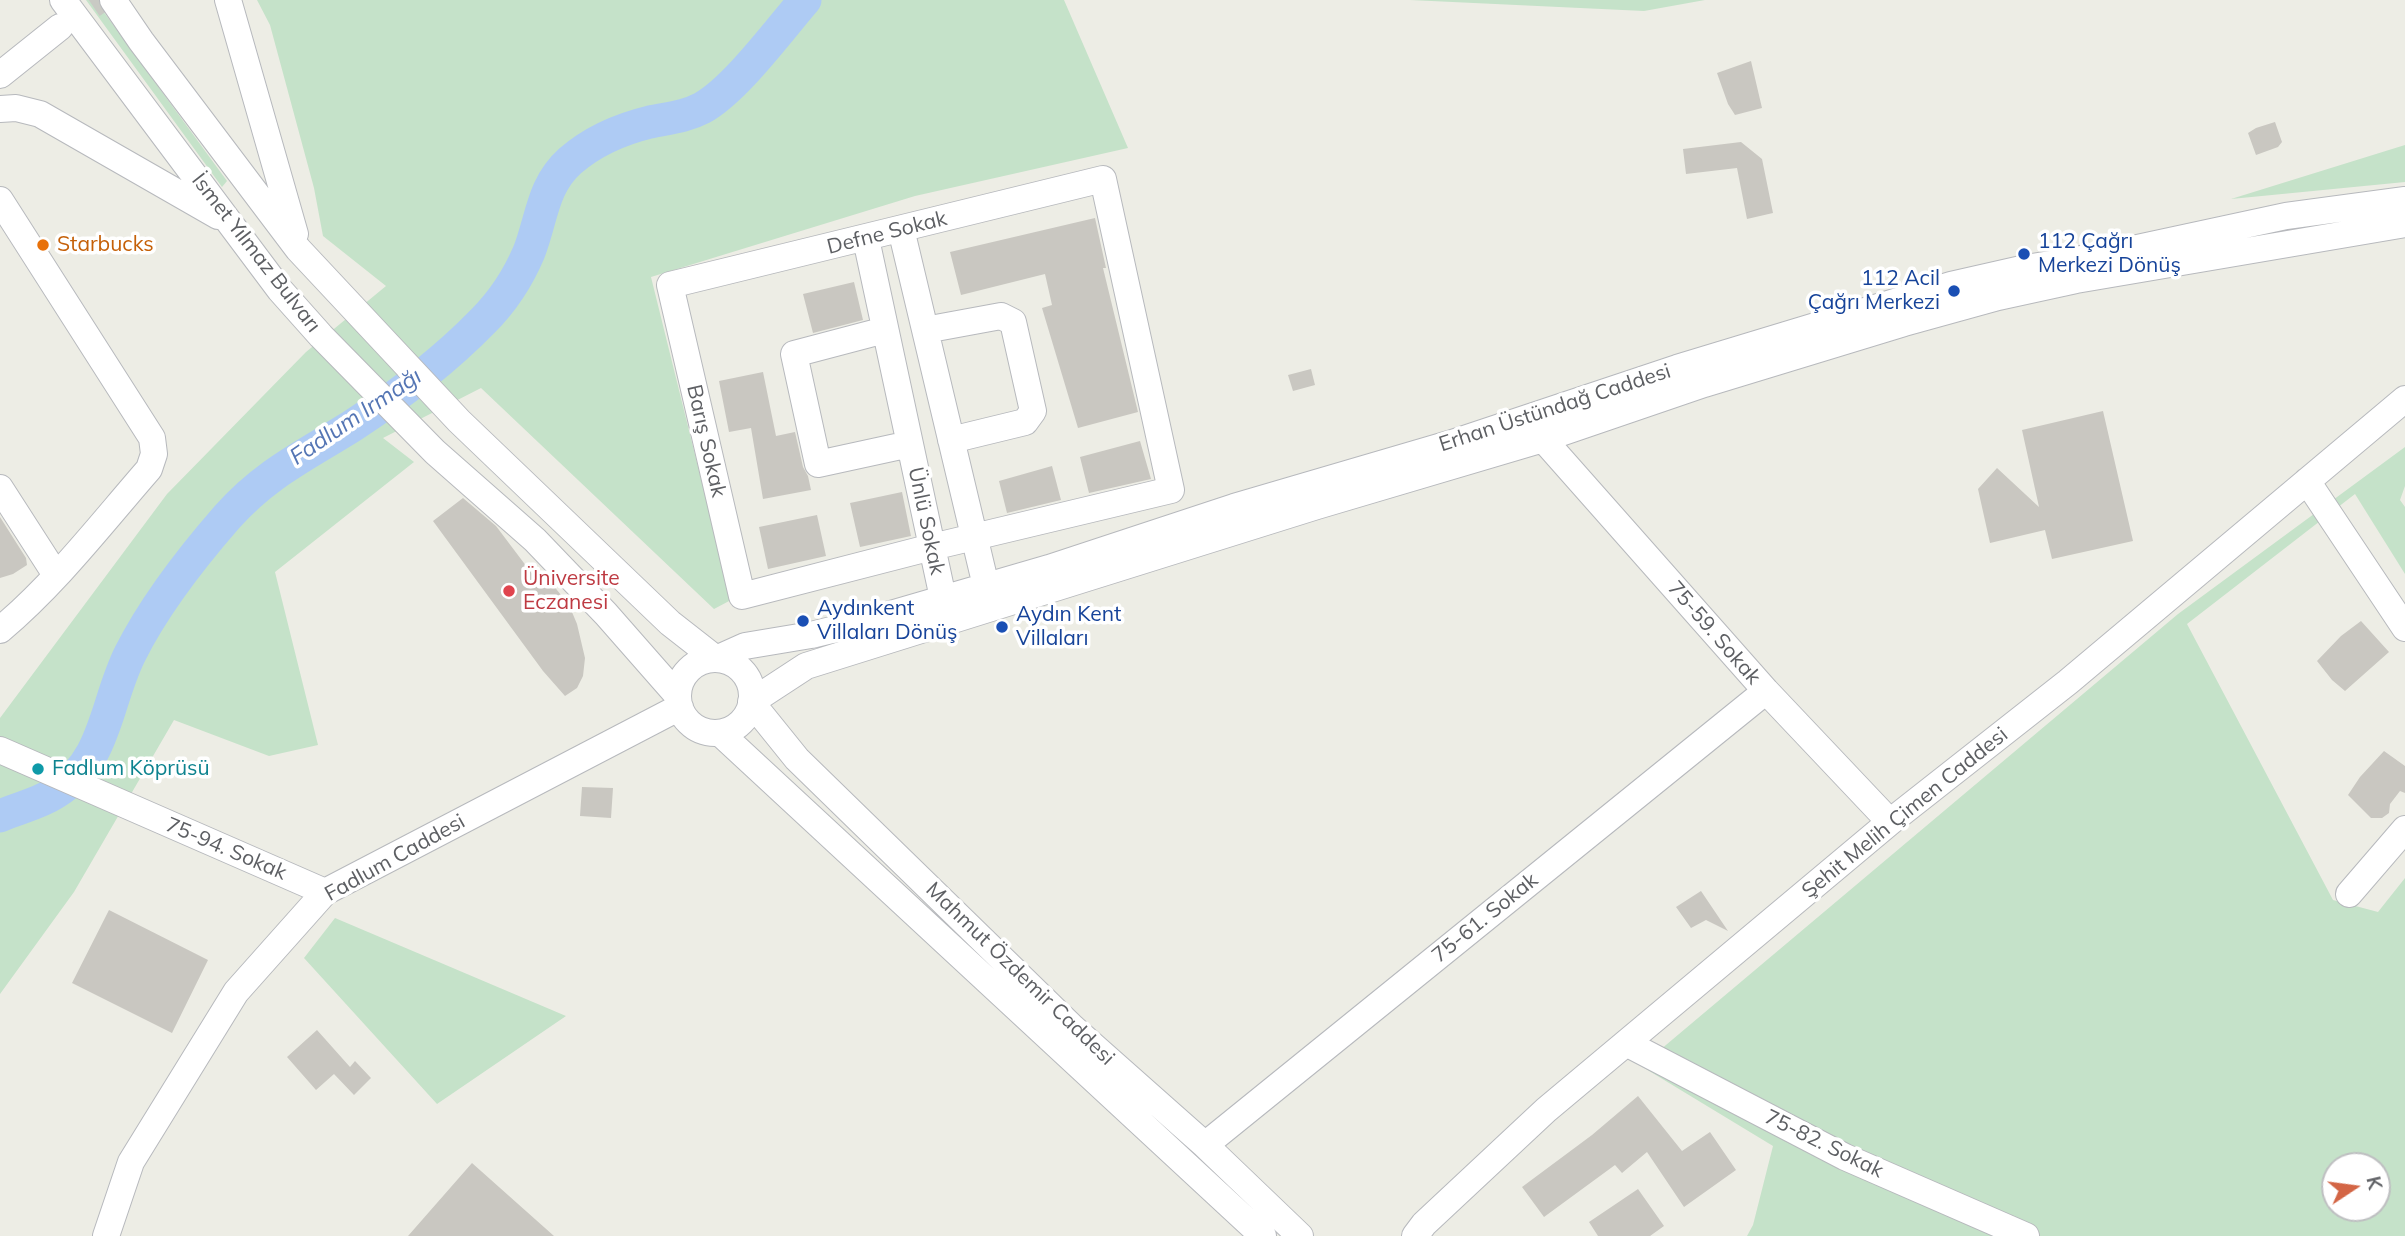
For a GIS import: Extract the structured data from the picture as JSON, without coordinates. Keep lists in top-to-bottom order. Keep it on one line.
{"streets":{"street":["Defne Sokak","İsmet Yılmaz Bulvarı","Erhan Üstündağ Caddesi","Barış Sokak","Ünlü Sokak","75-59. Sokak","Şehit Melih Çimen Caddesi","75-94. Sokak","Fadlum Caddesi","75-61. Sokak","Mahmut Özdemir Caddesi","75-82. Sokak"]},"crossings":[["Defne Sokak","Barış Sokak"],["Defne Sokak","Ünlü Sokak"],["İsmet Yılmaz Bulvarı","Erhan Üstündağ Caddesi"],["İsmet Yılmaz Bulvarı","Fadlum Caddesi"],["İsmet Yılmaz Bulvarı","Mahmut Özdemir Caddesi"],["Erhan Üstündağ Caddesi","Ünlü Sokak"],["Erhan Üstündağ Caddesi","75-59. Sokak"],["Erhan Üstündağ Caddesi","Fadlum Caddesi"],["Erhan Üstündağ Caddesi","Mahmut Özdemir Caddesi"],["Barış Sokak","Ünlü Sokak"],["75-59. Sokak","Şehit Melih Çimen Caddesi"],["75-59. Sokak","75-61. Sokak"],["Şehit Melih Çimen Caddesi","75-82. Sokak"],["75-94. Sokak","Fadlum Caddesi"],["Fadlum Caddesi","Mahmut Özdemir Caddesi"],["75-61. Sokak","Mahmut Özdemir Caddesi"]],"water":["Fadlum Irmağı"],"places":["Starbucks","112 Çağrı Merkezi Dönüş","112 Acil Çağrı Merkezi","Üniversite Eczanesi","Aydınkent Villaları Dönüş","Aydın Kent Villaları","Fadlum Köprüsü"],"north":"right"}
